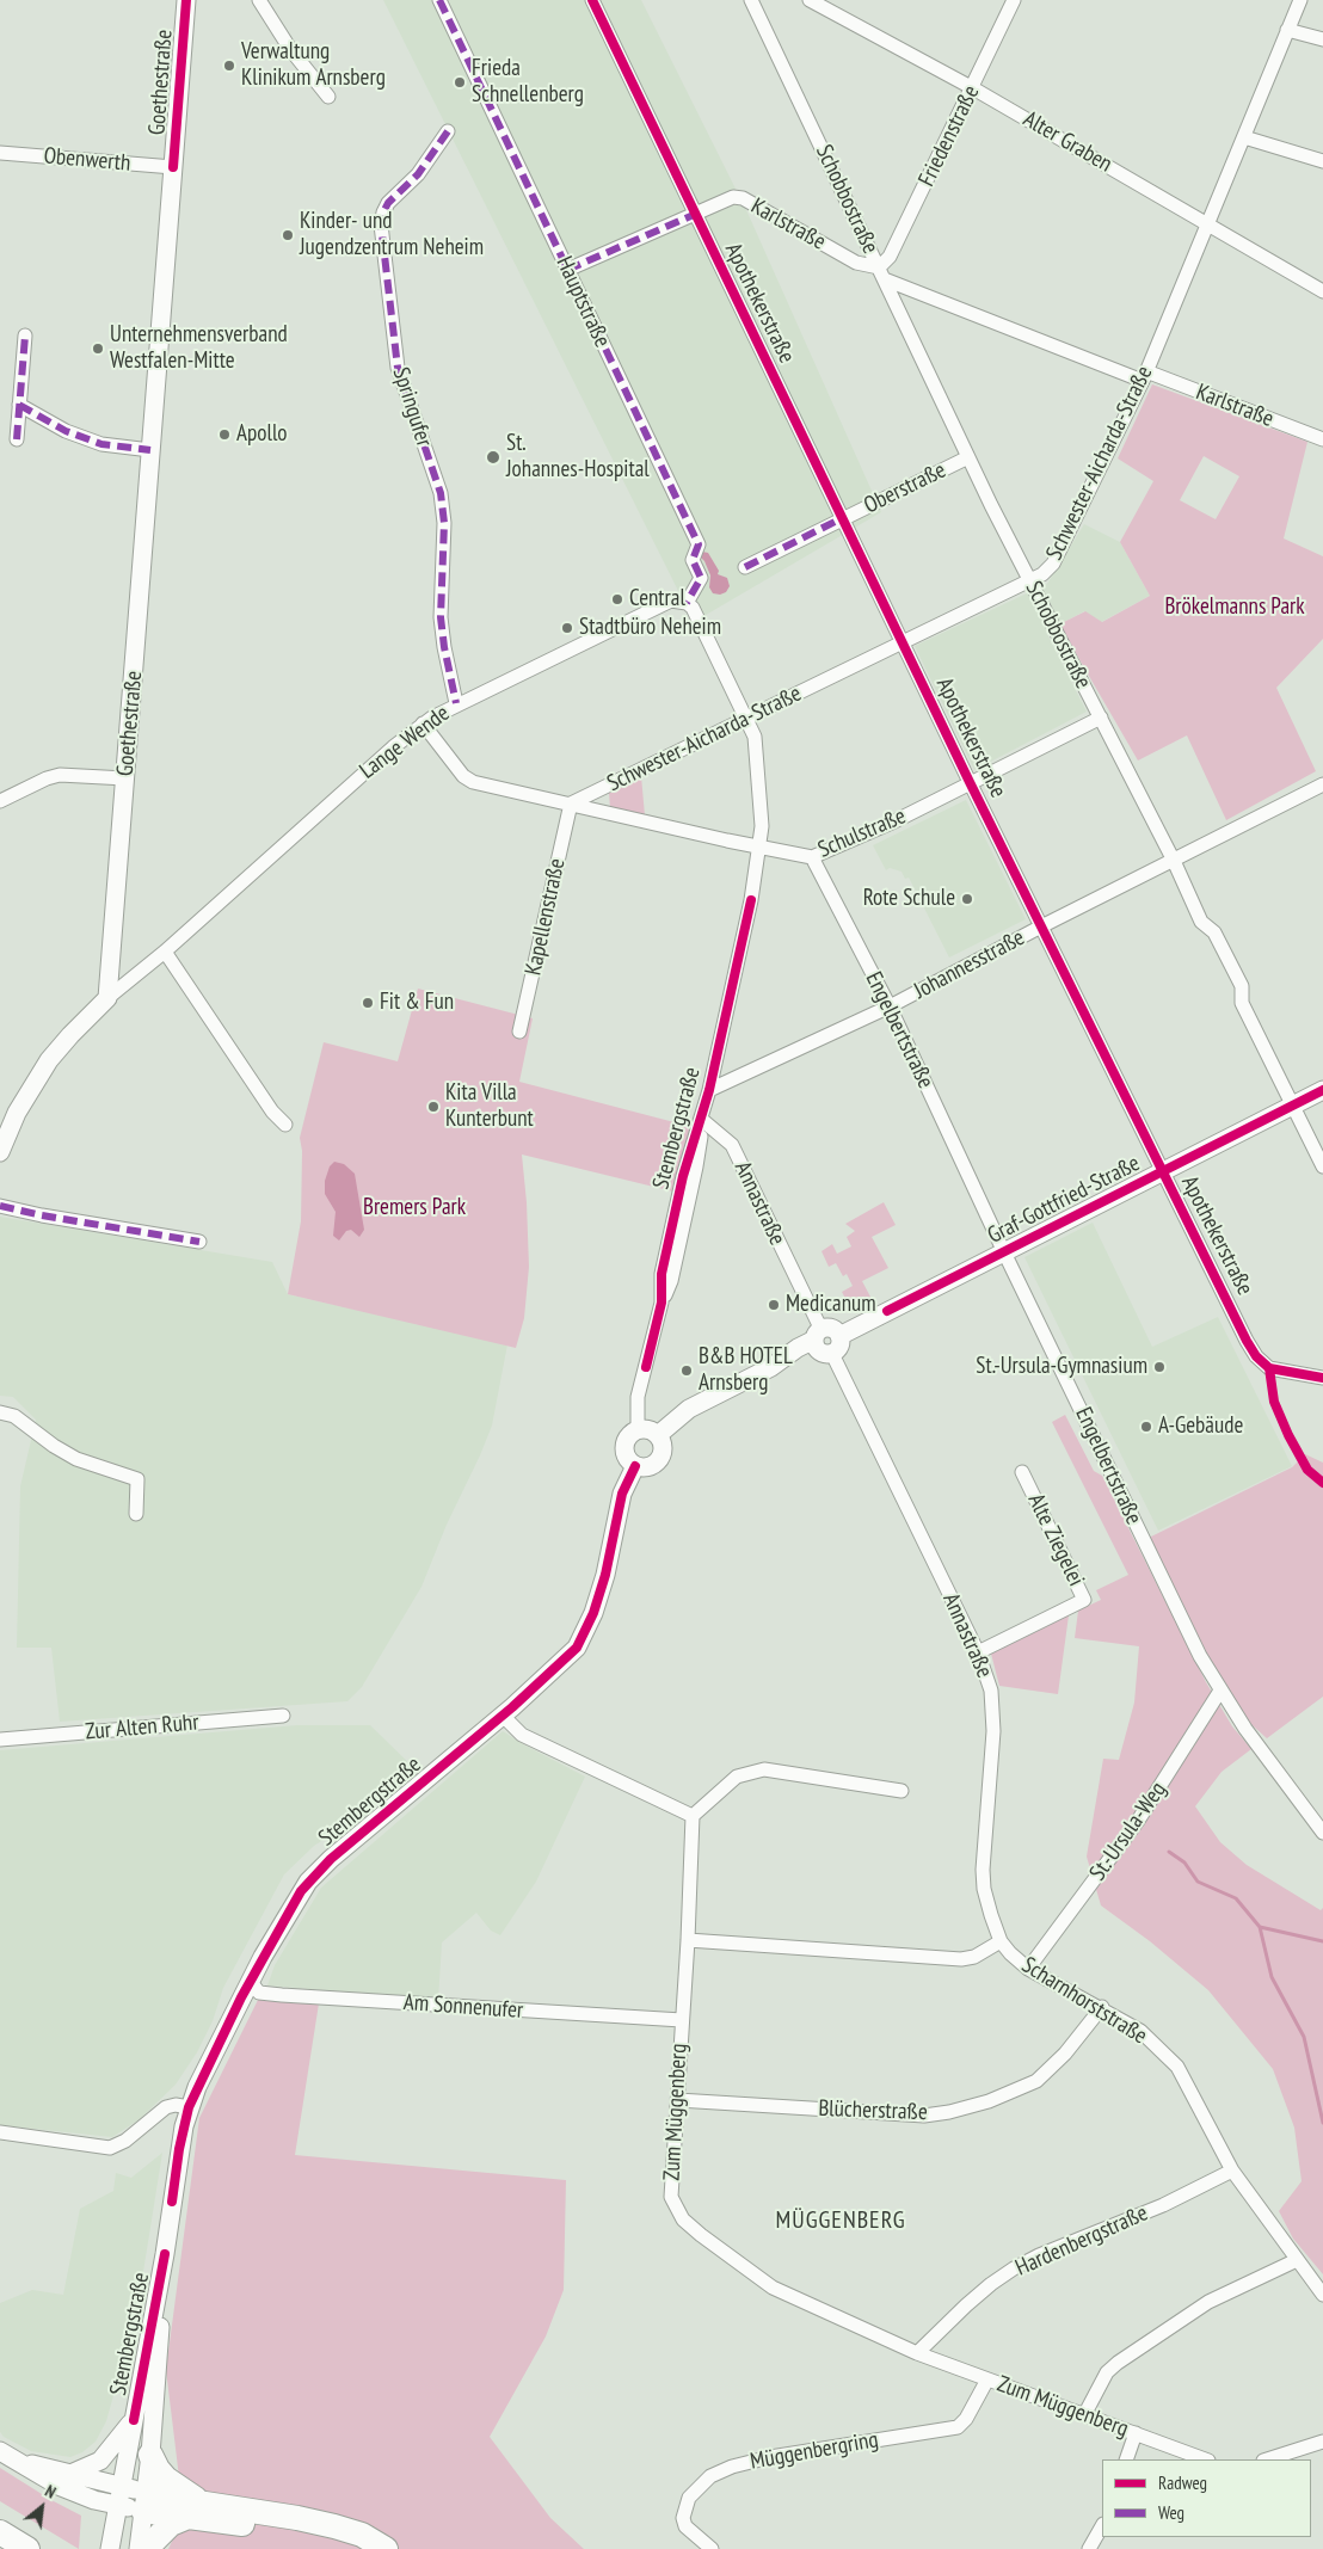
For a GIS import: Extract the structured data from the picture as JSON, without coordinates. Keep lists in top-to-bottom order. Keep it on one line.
{"streets":{"street":["Goethestraße","Friedenstraße","Alter Graben","Obenwerth","Schobbostraße","Karlstraße","Hauptstraße","Apothekerstraße","Springufer","Schwester-Aicharda-Straße","Oberstraße","Lange Wende","Schulstraße","Kapellenstraße","Johannesstraße","Engelbertstraße","Stembergstraße","Graf-Gottfried-Straße","Annastraße","Alte Ziegelei","Zur Alten Ruhr","St.-Ursula-Weg","Scharnhorststraße","Am Sonnenufer","Blücherstraße","Zum Müggenberg","Hardenbergstraße","Müggenbergring"]},"crossings":[["Goethestraße","Obenwerth"],["Goethestraße","Lange Wende"],["Friedenstraße","Alter Graben"],["Friedenstraße","Schobbostraße"],["Friedenstraße","Karlstraße"],["Alter Graben","Schwester-Aicharda-Straße"],["Schobbostraße","Karlstraße"],["Schobbostraße","Schwester-Aicharda-Straße"],["Schobbostraße","Oberstraße"],["Schobbostraße","Schulstraße"],["Schobbostraße","Johannesstraße"],["Schobbostraße","Graf-Gottfried-Straße"],["Karlstraße","Hauptstraße"],["Karlstraße","Apothekerstraße"],["Karlstraße","Schwester-Aicharda-Straße"],["Hauptstraße","Lange Wende"],["Apothekerstraße","Schwester-Aicharda-Straße"],["Apothekerstraße","Oberstraße"],["Apothekerstraße","Schulstraße"],["Apothekerstraße","Johannesstraße"],["Apothekerstraße","Graf-Gottfried-Straße"],["Springufer","Lange Wende"],["Schwester-Aicharda-Straße","Schulstraße"],["Schwester-Aicharda-Straße","Kapellenstraße"],["Schulstraße","Kapellenstraße"],["Schulstraße","Engelbertstraße"],["Schulstraße","Stembergstraße"],["Johannesstraße","Engelbertstraße"],["Johannesstraße","Stembergstraße"],["Engelbertstraße","Graf-Gottfried-Straße"],["Engelbertstraße","St.-Ursula-Weg"],["Stembergstraße","Annastraße"],["Stembergstraße","Am Sonnenufer"],["Graf-Gottfried-Straße","Annastraße"],["Annastraße","Alte Ziegelei"],["Annastraße","Scharnhorststraße"],["St.-Ursula-Weg","Scharnhorststraße"],["Scharnhorststraße","Blücherstraße"],["Scharnhorststraße","Zum Müggenberg"],["Scharnhorststraße","Hardenbergstraße"],["Am Sonnenufer","Zum Müggenberg"],["Blücherstraße","Zum Müggenberg"],["Zum Müggenberg","Hardenbergstraße"],["Zum Müggenberg","Müggenbergring"]],"districts":["MÜGGENBERG"],"parks":["Brökelmanns Park","Bremers Park"],"places":["Verwaltung Klinikum Arnsberg","Frieda Schnellenberg","Kinder- und Jugendzentrum Neheim","Unternehmensverband Westfalen-Mitte","Apollo","St. Johannes-Hospital","Central","Stadtbüro Neheim","Rote Schule","Fit & Fun","Kita Villa Kunterbunt","Medicanum","St.-Ursula-Gymnasium","B&B HOTEL Arnsberg","A-Gebäude"],"legend":["Radweg","Weg"],"north":"top right"}
